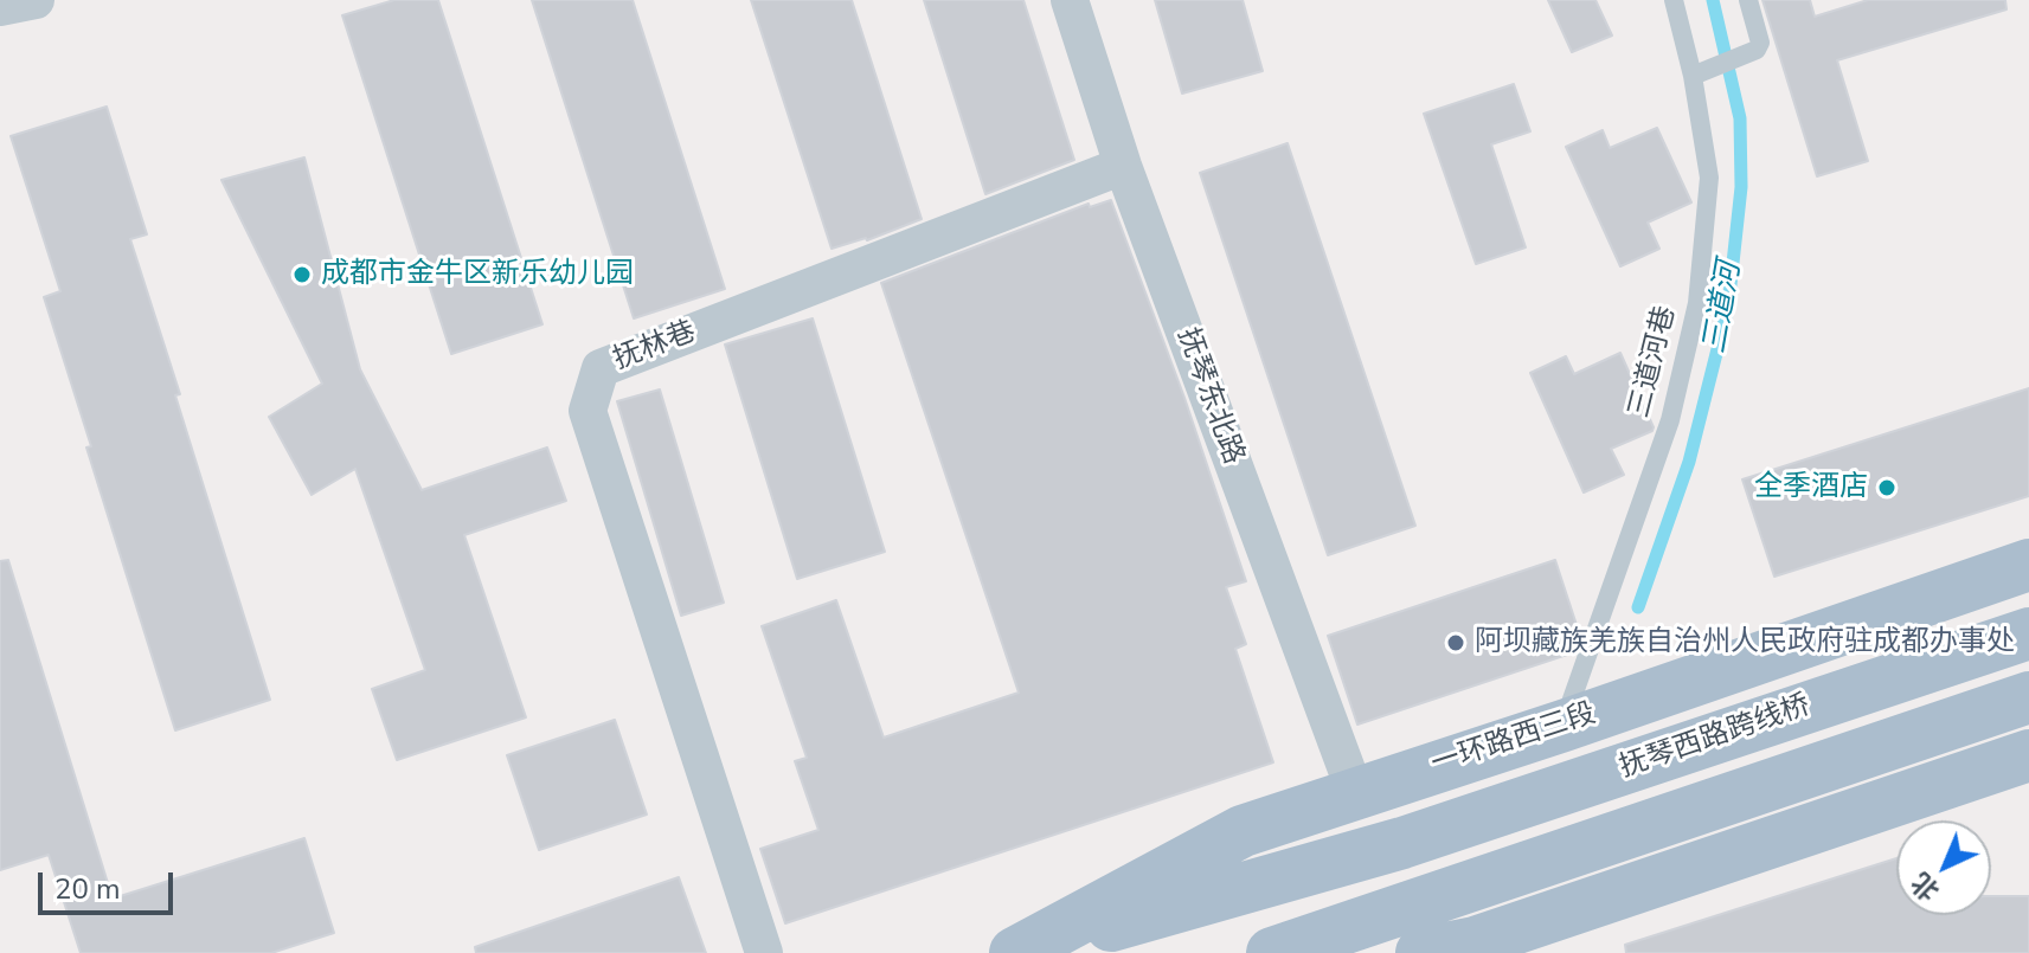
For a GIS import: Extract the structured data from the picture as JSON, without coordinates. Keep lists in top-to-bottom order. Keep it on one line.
{"streets":{"main road":["抚琴西路跨线桥","一环路西三段"],"street":["抚林巷","抚琴东北路"],"lane":["三道河巷"]},"crossings":[["抚林巷","抚琴东北路"],["三道河巷","一环路西三段"],["抚琴东北路","一环路西三段"],["抚琴西路跨线桥","一环路西三段"]],"water":["三道河"],"places":["成都市金牛区新乐幼儿园","全季酒店","阿坝藏族羌族自治州人民政府驻成都办事处"],"scale_bar":"20 m","north":"bottom left"}
